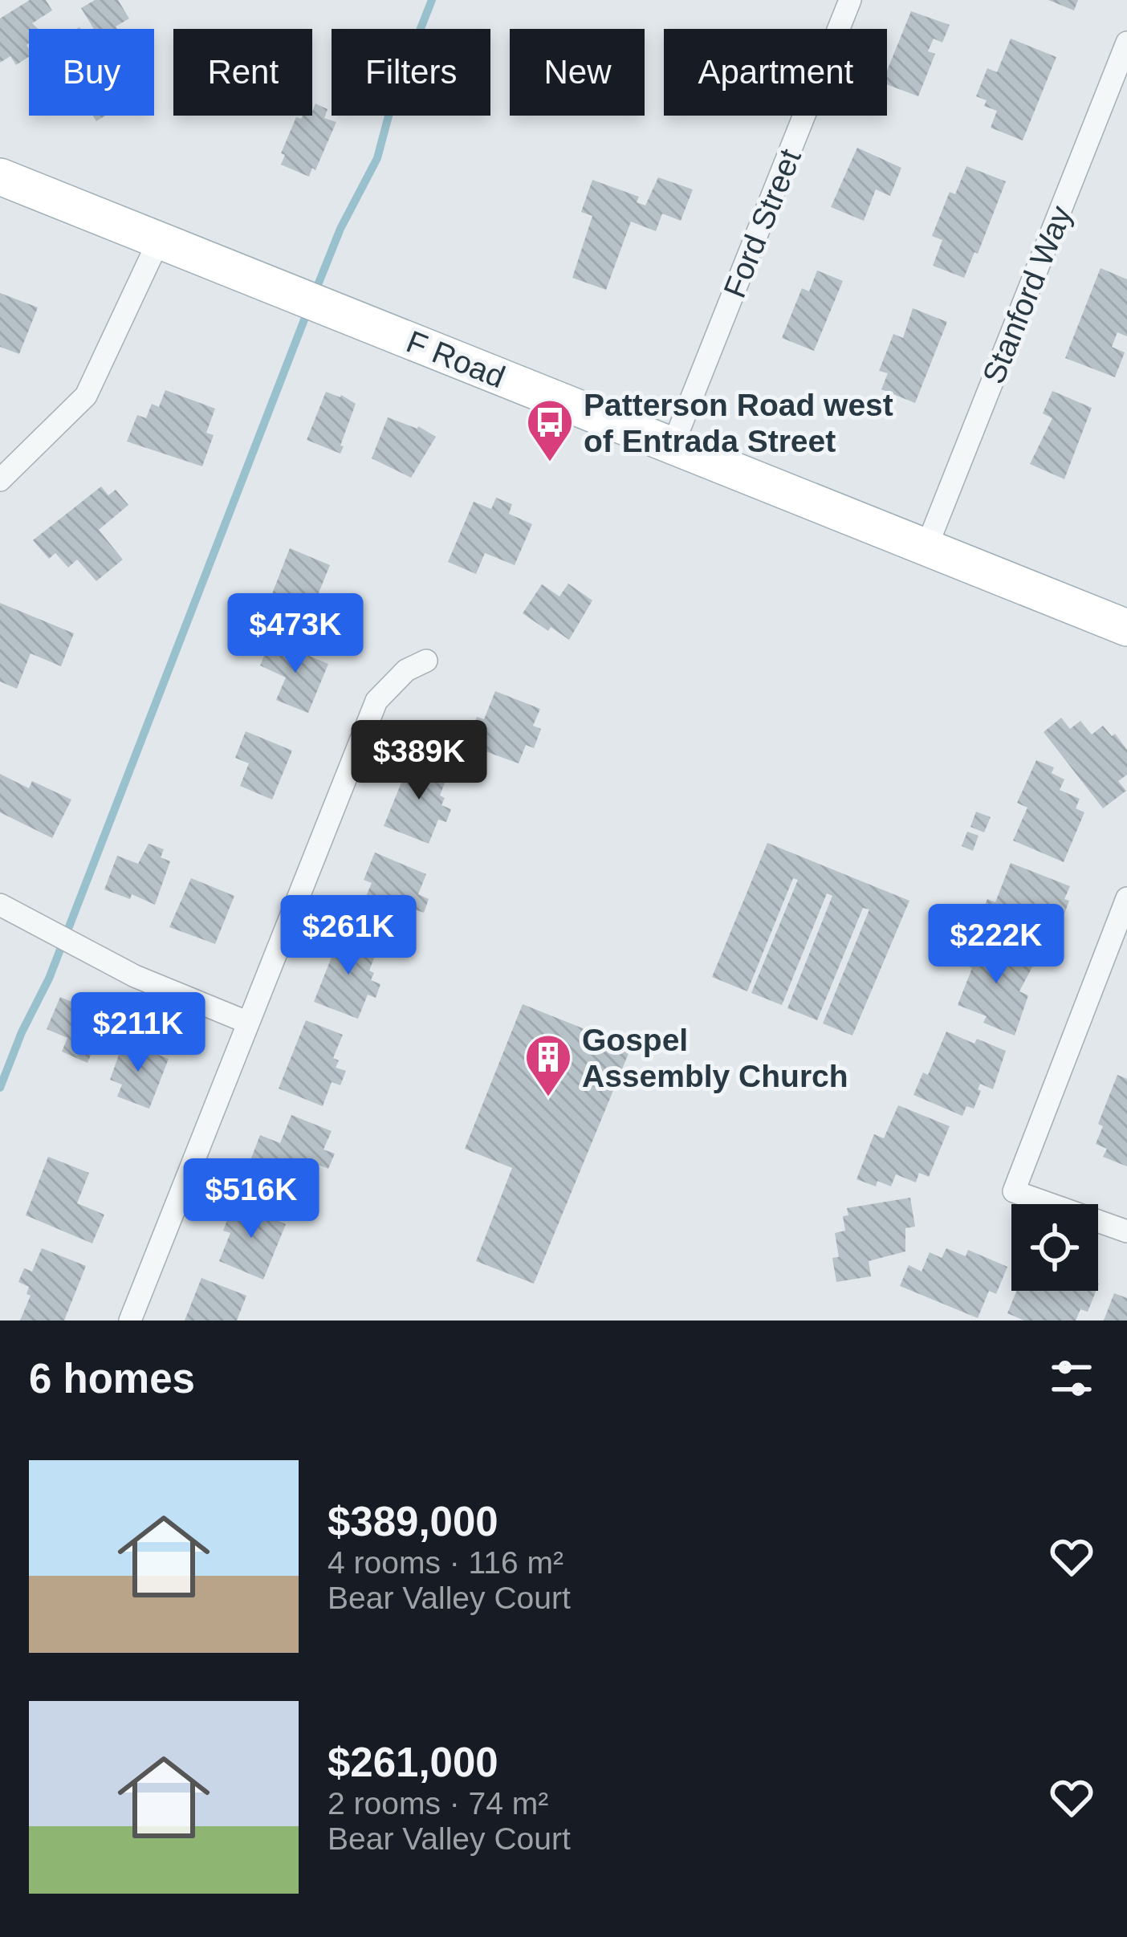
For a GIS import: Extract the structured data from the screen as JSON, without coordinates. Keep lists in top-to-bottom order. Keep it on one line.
{"streets":{"main road":["F Road"],"street":["Ford Street","Stanford Way"]},"crossings":[["Ford Street","F Road"],["Stanford Way","F Road"]],"places":{"bus stop":["Patterson Road west of Entrada Street"],"building":["Gospel Assembly Church"]},"page":{"chip":["Buy","Rent","Filters","New","Apartment"],"price":["$473K","$389K","$261K","$222K","$211K","$516K"],"heading":"6 homes","list":[{"name":"$389,000","note":"4 rooms · 116 m² · Bear Valley Court"},{"name":"$261,000","note":"2 rooms · 74 m² · Bear Valley Court"}]}}
